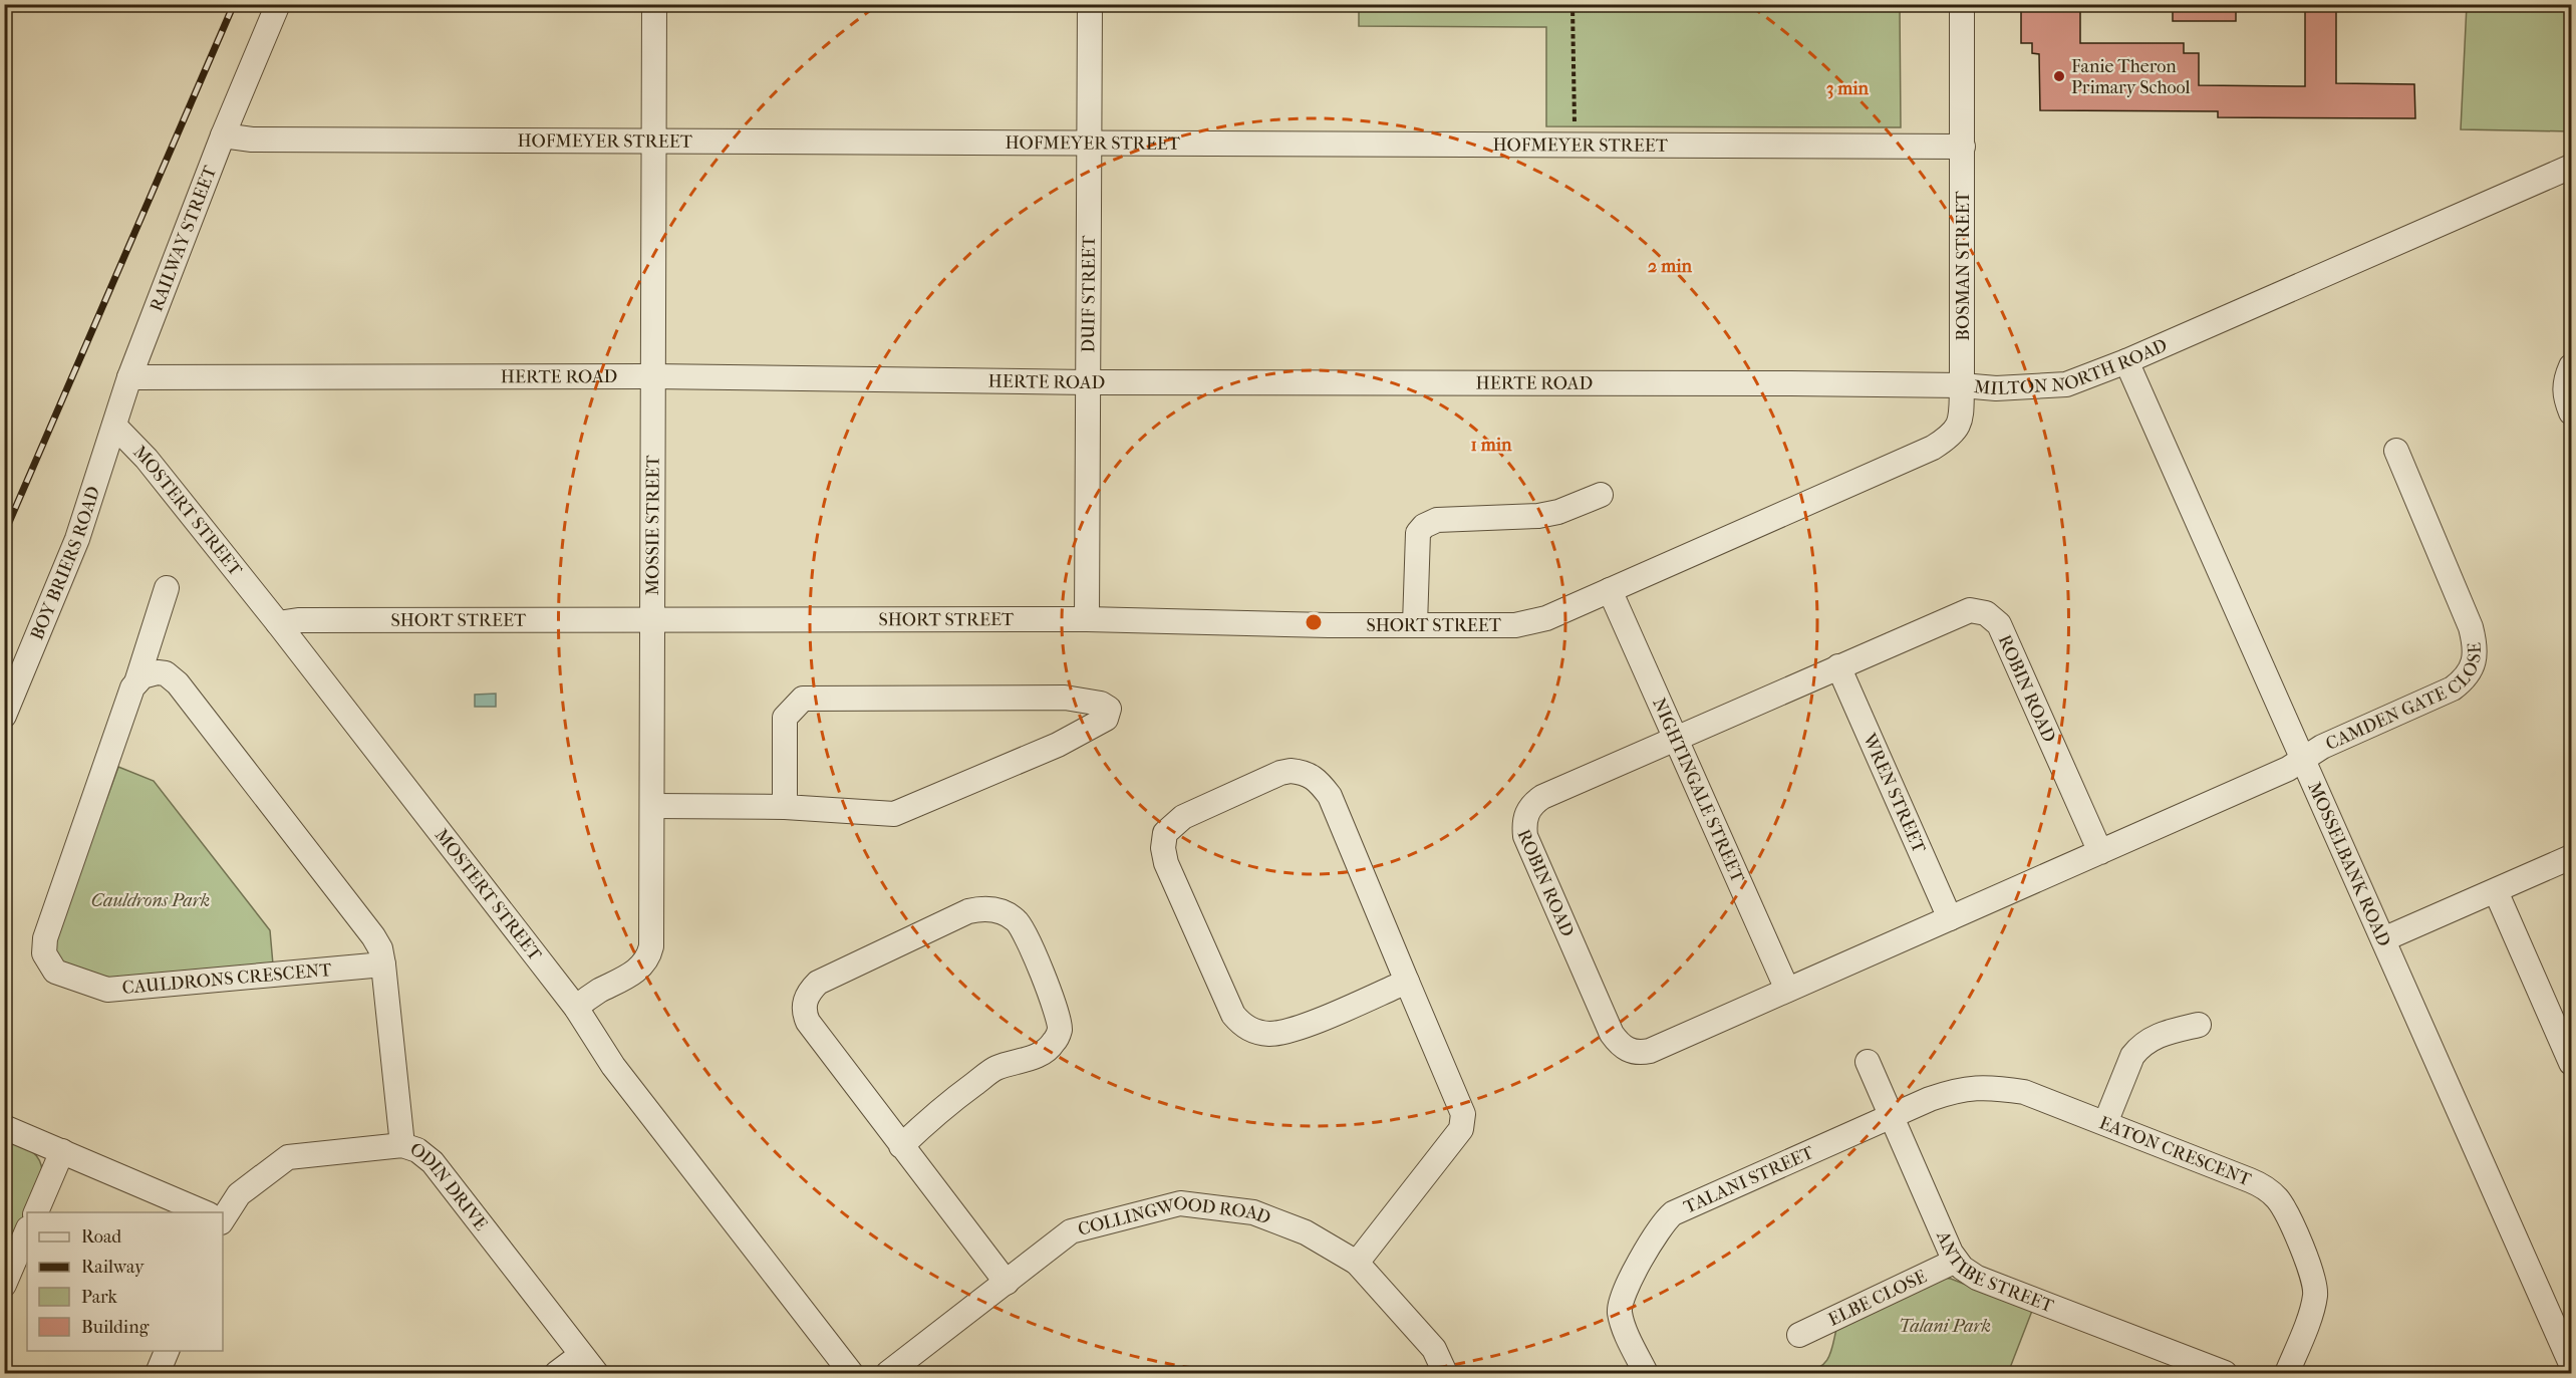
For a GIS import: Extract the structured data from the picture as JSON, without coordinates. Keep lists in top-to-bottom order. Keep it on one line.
{"streets":{"street":["HOFMEYER STREET","RAILWAY STREET","BOSMAN STREET","DUIF STREET","MILTON NORTH ROAD","HERTE ROAD","MOSTERT STREET","MOSSIE STREET","BOY BRIERS ROAD","SHORT STREET","ROBIN ROAD","CAMDEN GATE CLOSE","NIGHTINGALE STREET","WREN STREET","MOSSELBANK ROAD","CAULDRONS CRESCENT","EATON CRESCENT","TALANI STREET","ODIN DRIVE","COLLINGWOOD ROAD","ANTIBE STREET","ELBE CLOSE"]},"crossings":[["HOFMEYER STREET","RAILWAY STREET"],["HOFMEYER STREET","BOSMAN STREET"],["HOFMEYER STREET","DUIF STREET"],["HOFMEYER STREET","MOSSIE STREET"],["RAILWAY STREET","HERTE ROAD"],["RAILWAY STREET","MOSTERT STREET"],["RAILWAY STREET","BOY BRIERS ROAD"],["BOSMAN STREET","MILTON NORTH ROAD"],["BOSMAN STREET","HERTE ROAD"],["DUIF STREET","HERTE ROAD"],["DUIF STREET","SHORT STREET"],["MILTON NORTH ROAD","HERTE ROAD"],["MILTON NORTH ROAD","SHORT STREET"],["MILTON NORTH ROAD","NIGHTINGALE STREET"],["MILTON NORTH ROAD","MOSSELBANK ROAD"],["HERTE ROAD","MOSSIE STREET"],["MOSTERT STREET","MOSSIE STREET"],["MOSTERT STREET","SHORT STREET"],["MOSSIE STREET","SHORT STREET"],["SHORT STREET","NIGHTINGALE STREET"],["ROBIN ROAD","CAMDEN GATE CLOSE"],["ROBIN ROAD","NIGHTINGALE STREET"],["ROBIN ROAD","WREN STREET"],["ROBIN ROAD","MOSSELBANK ROAD"],["CAMDEN GATE CLOSE","MOSSELBANK ROAD"],["EATON CRESCENT","TALANI STREET"],["EATON CRESCENT","ANTIBE STREET"],["TALANI STREET","ANTIBE STREET"],["ANTIBE STREET","ELBE CLOSE"]],"parks":["Cauldrons Park","Talani Park"],"places":["Fanie Theron Primary School"],"legend":["Road","Railway","Park","Building"],"rings":["3 min","2 min","1 min"]}
